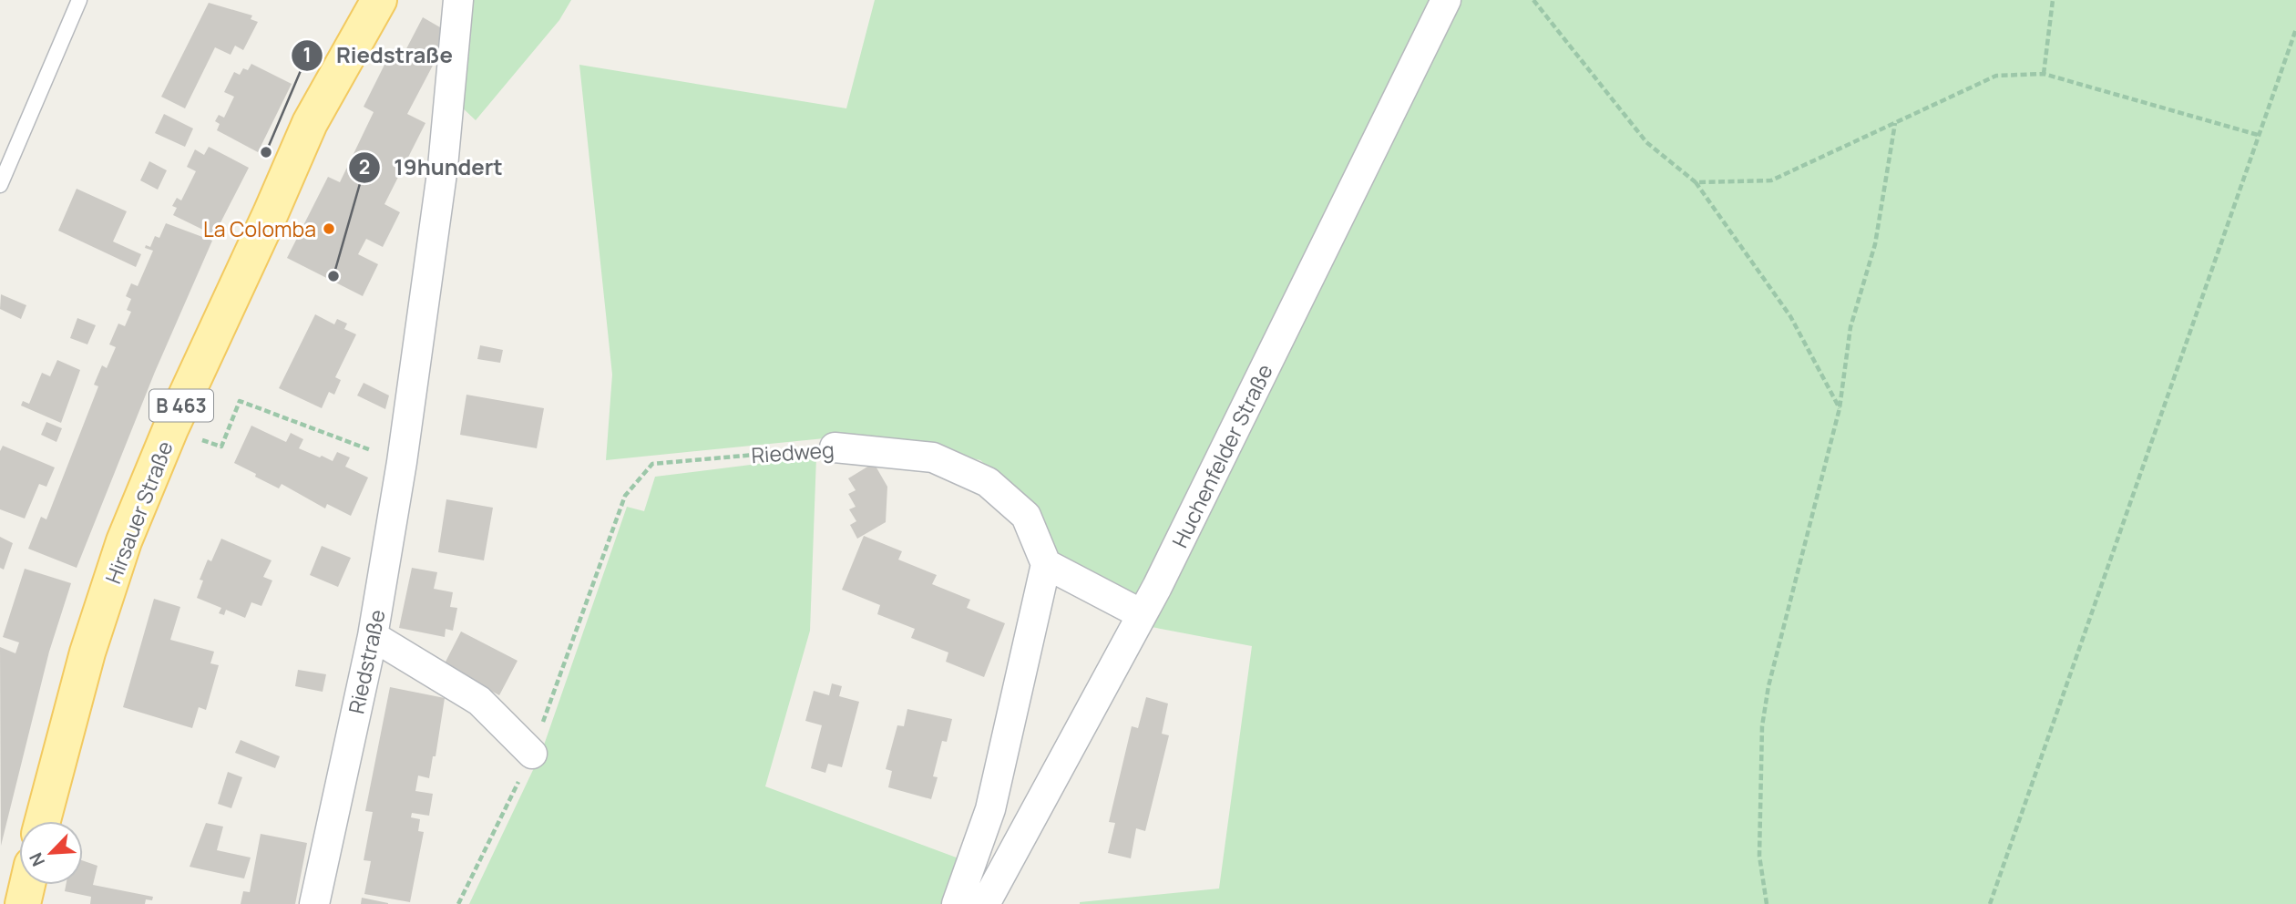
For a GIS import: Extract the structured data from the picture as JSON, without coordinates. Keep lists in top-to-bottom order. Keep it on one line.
{"streets":{"main road":["B 463","Hirsauer Straße"],"street":["Riedweg","Huchenfelder Straße","Riedstraße"]},"places":["Riedstraße","La Colomba","19hundert"],"north":"bottom left"}
